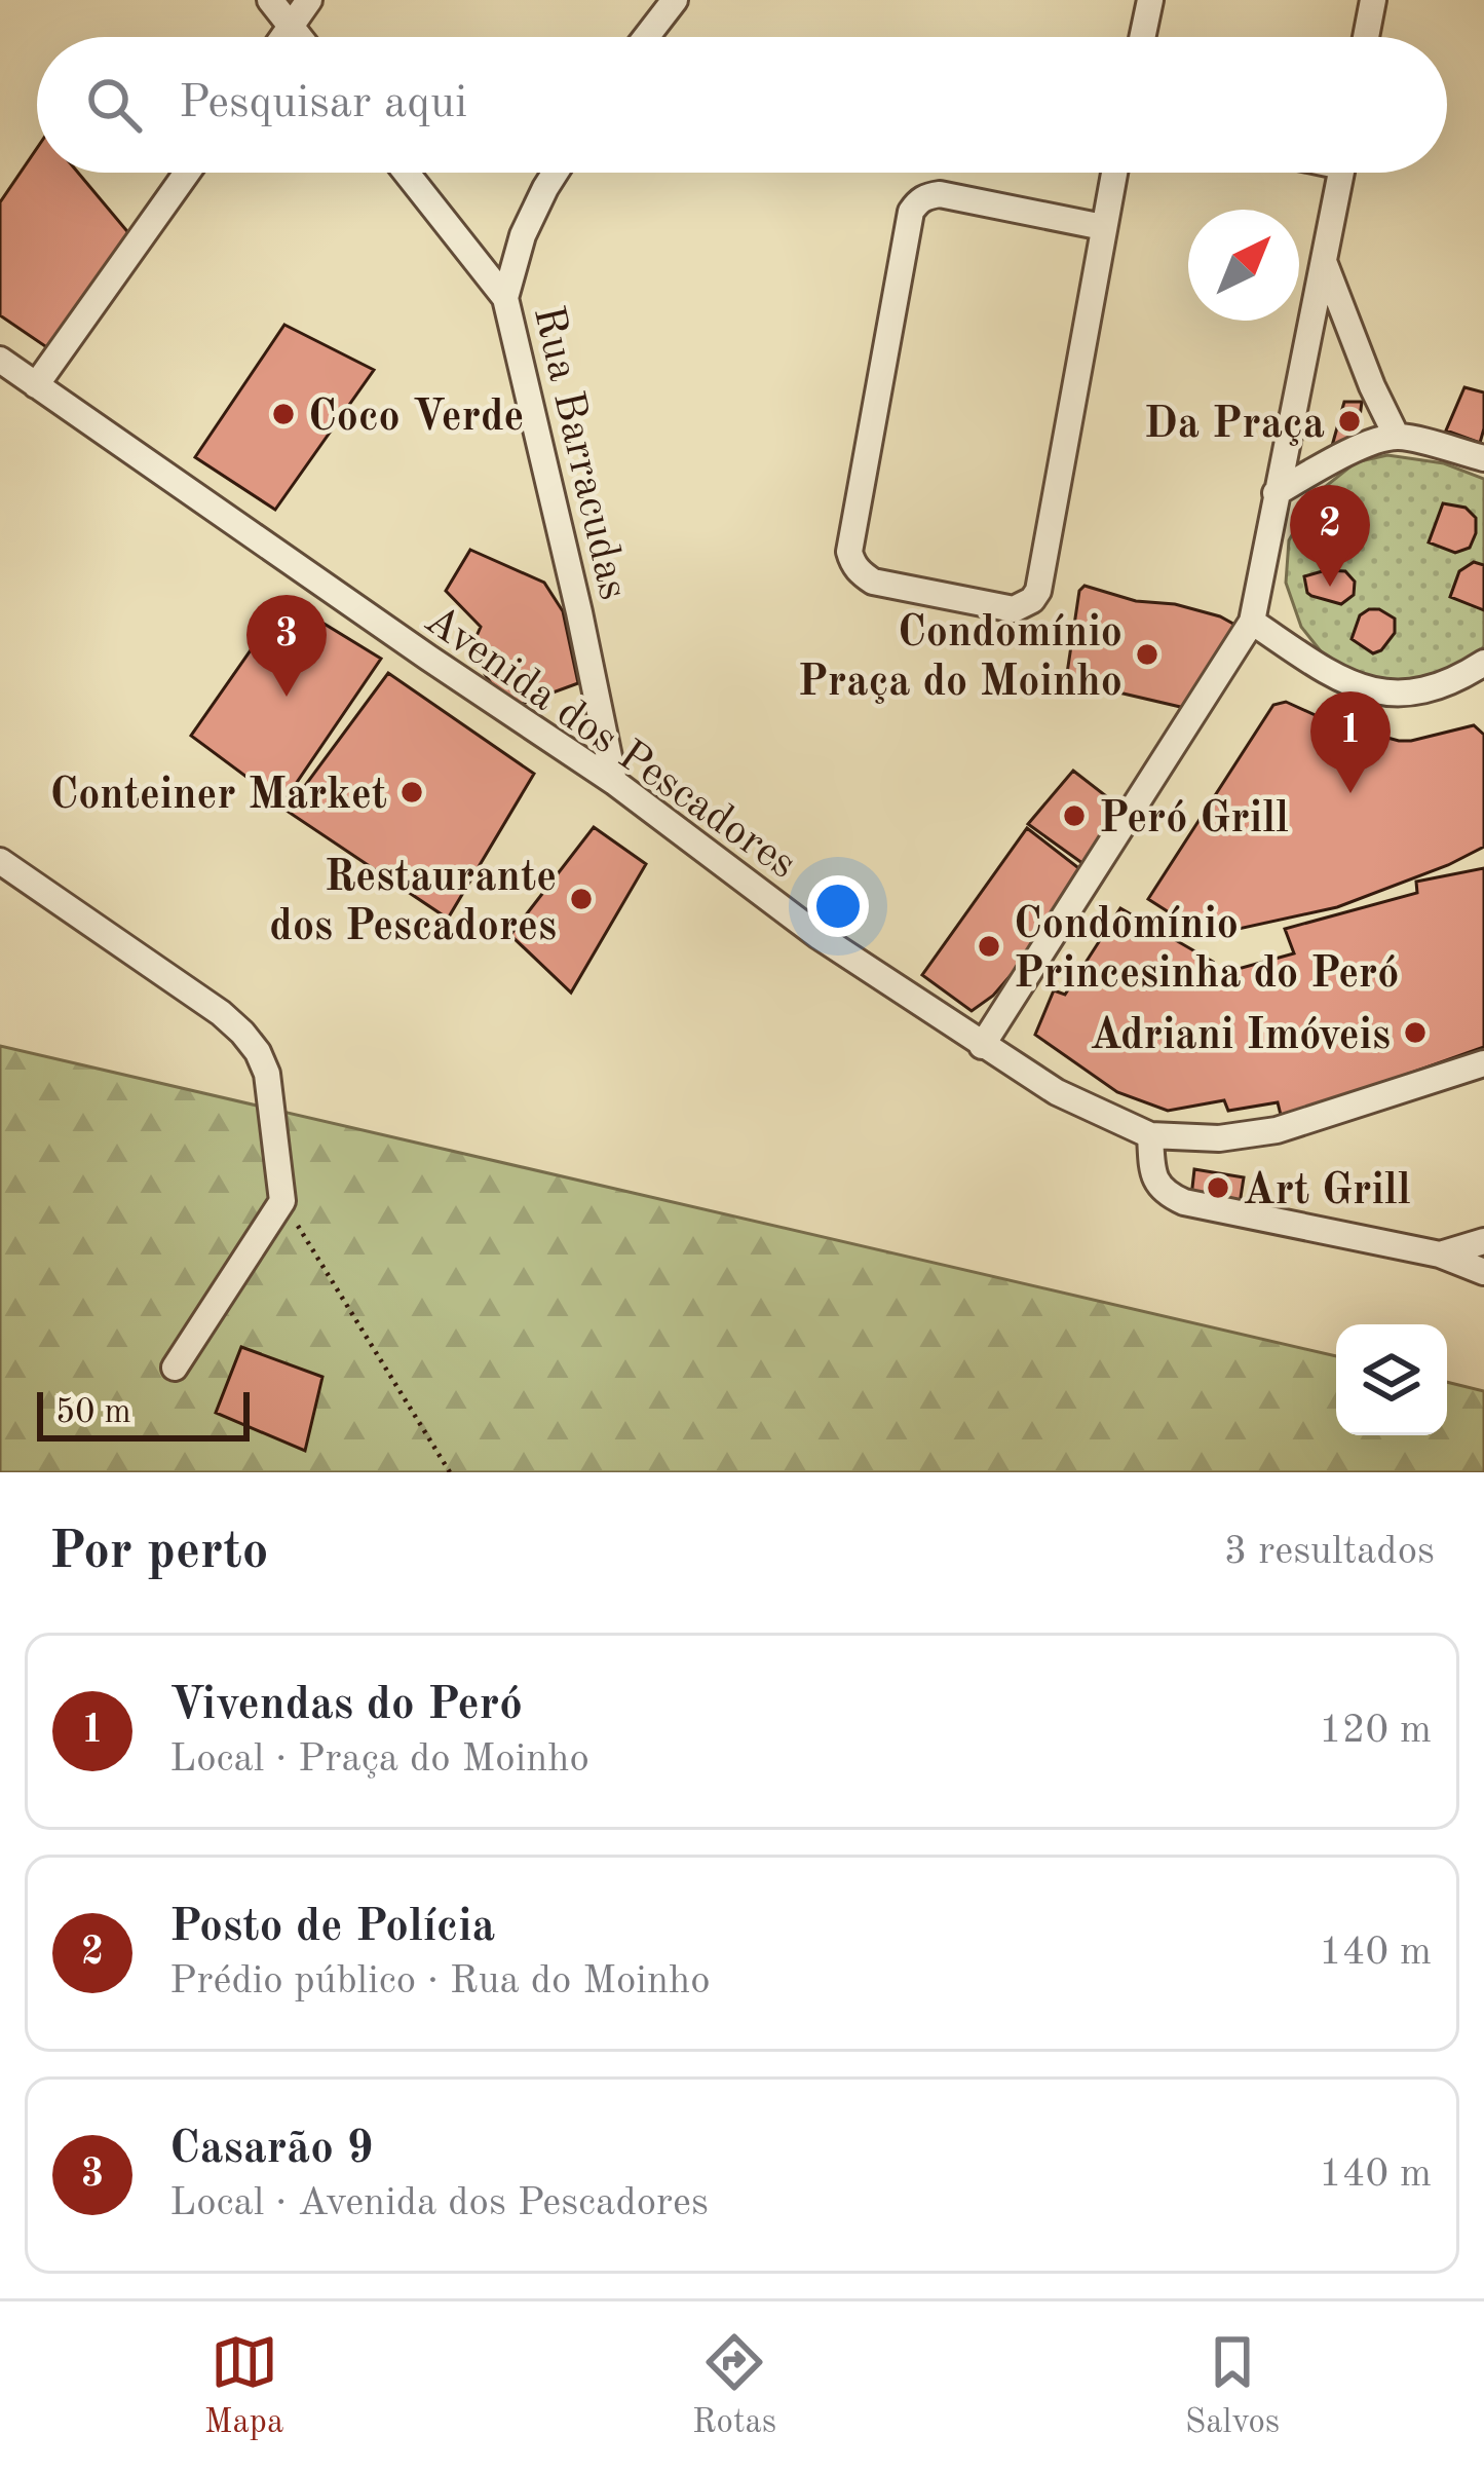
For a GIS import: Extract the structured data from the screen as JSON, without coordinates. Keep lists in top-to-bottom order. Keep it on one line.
{"streets":{"street":["Rua Barracudas","Avenida dos Pescadores"]},"crossings":[["Rua Barracudas","Avenida dos Pescadores"]],"places":["Coco Verde","Da Praça","Condomínio Praça do Moinho","Conteiner Market","Peró Grill","Restaurante dos Pescadores","Condomínio Princesinha do Peró","Adriani Imóveis","Art Grill"],"scale_bar":"50 m","north":"top right","page":{"search":"Pesquisar aqui","pins":["2","3","1"],"scale":"50 m","heading":["Por perto","3 resultados"],"list":[{"mark":"1","name":"Vivendas do Peró","note":"Local · Praça do Moinho","value":"120 m"},{"mark":"2","name":"Posto de Polícia","note":"Prédio público · Rua do Moinho","value":"140 m"},{"mark":"3","name":"Casarão 9","note":"Local · Avenida dos Pescadores","value":"140 m"}],"nav":["Mapa","Rotas","Salvos"]}}
